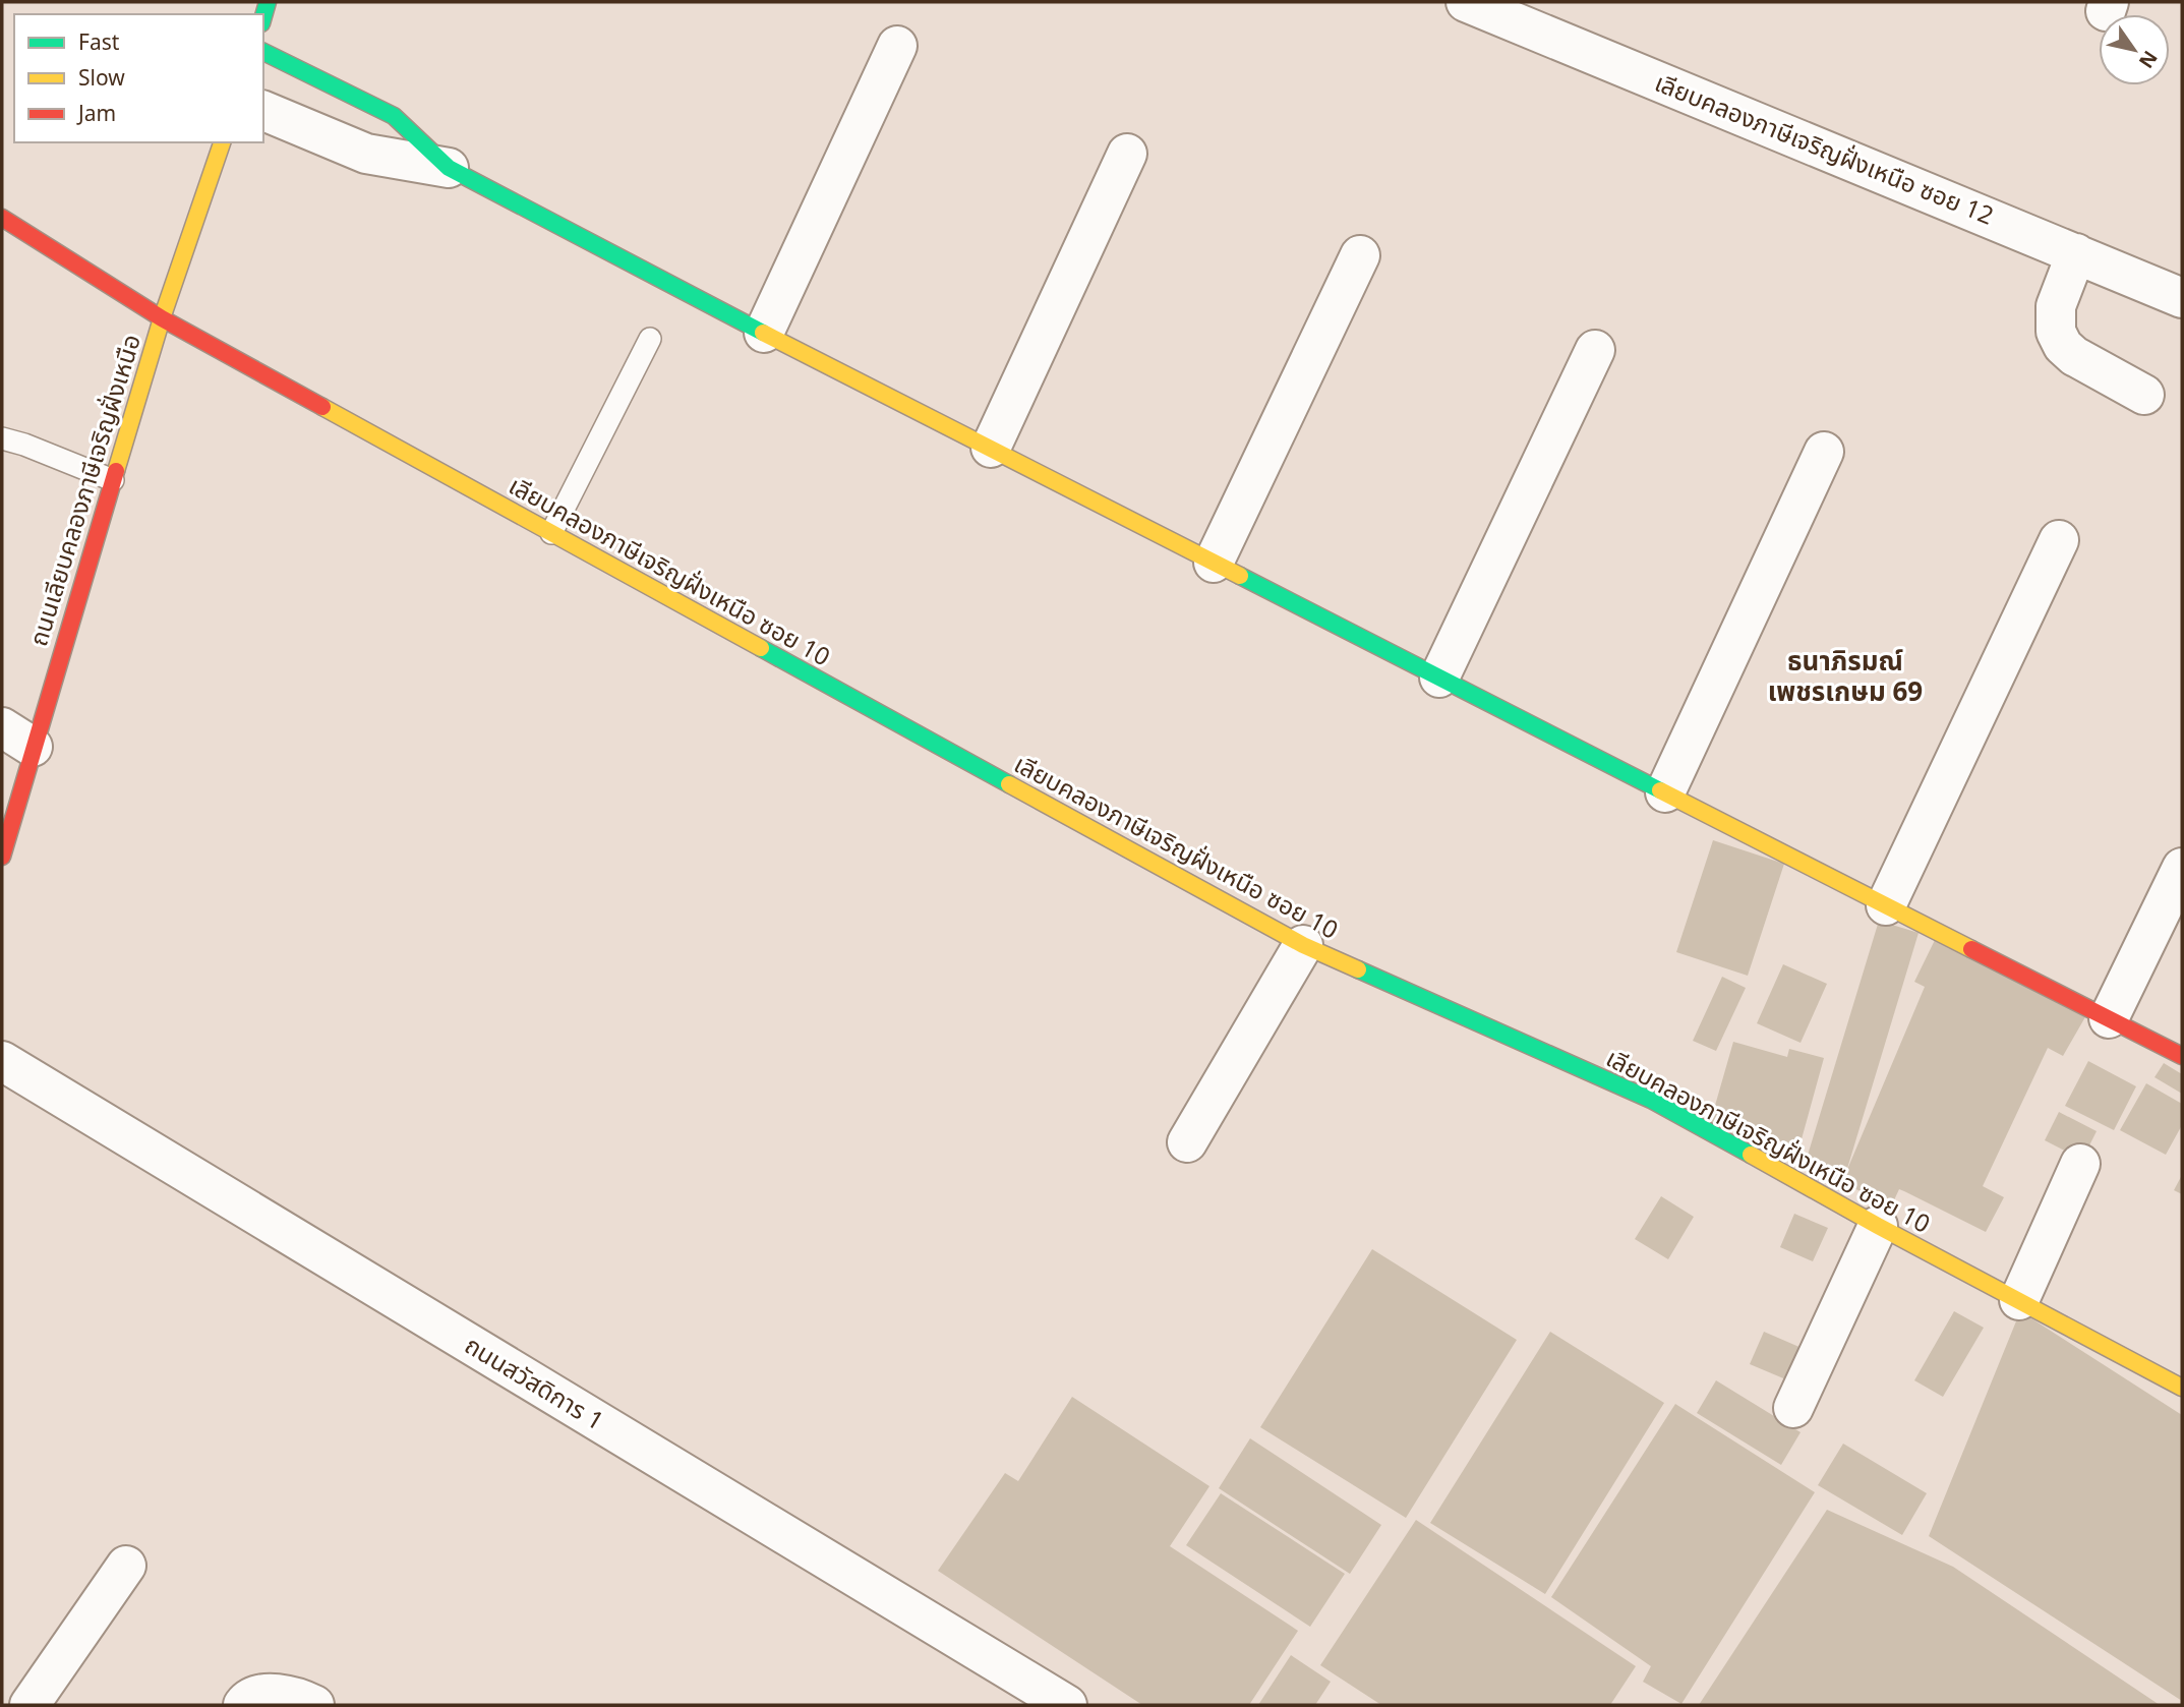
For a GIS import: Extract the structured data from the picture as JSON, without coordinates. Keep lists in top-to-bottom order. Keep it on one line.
{"streets":{"street":["เลียบคลองภาษีเจริญฝั่งเหนือ ซอย 12","ถนนเลียบคลองภาษีเจริญฝั่งเหนือ","เลียบคลองภาษีเจริญฝั่งเหนือ ซอย 10","ถนนสวัสดิการ 1"]},"crossings":[["ถนนเลียบคลองภาษีเจริญฝั่งเหนือ","เลียบคลองภาษีเจริญฝั่งเหนือ ซอย 10"]],"districts":["ธนาภิรมณ์ เพชรเกษม 69"],"legend":["Fast","Slow","Jam"],"north":"bottom right"}
